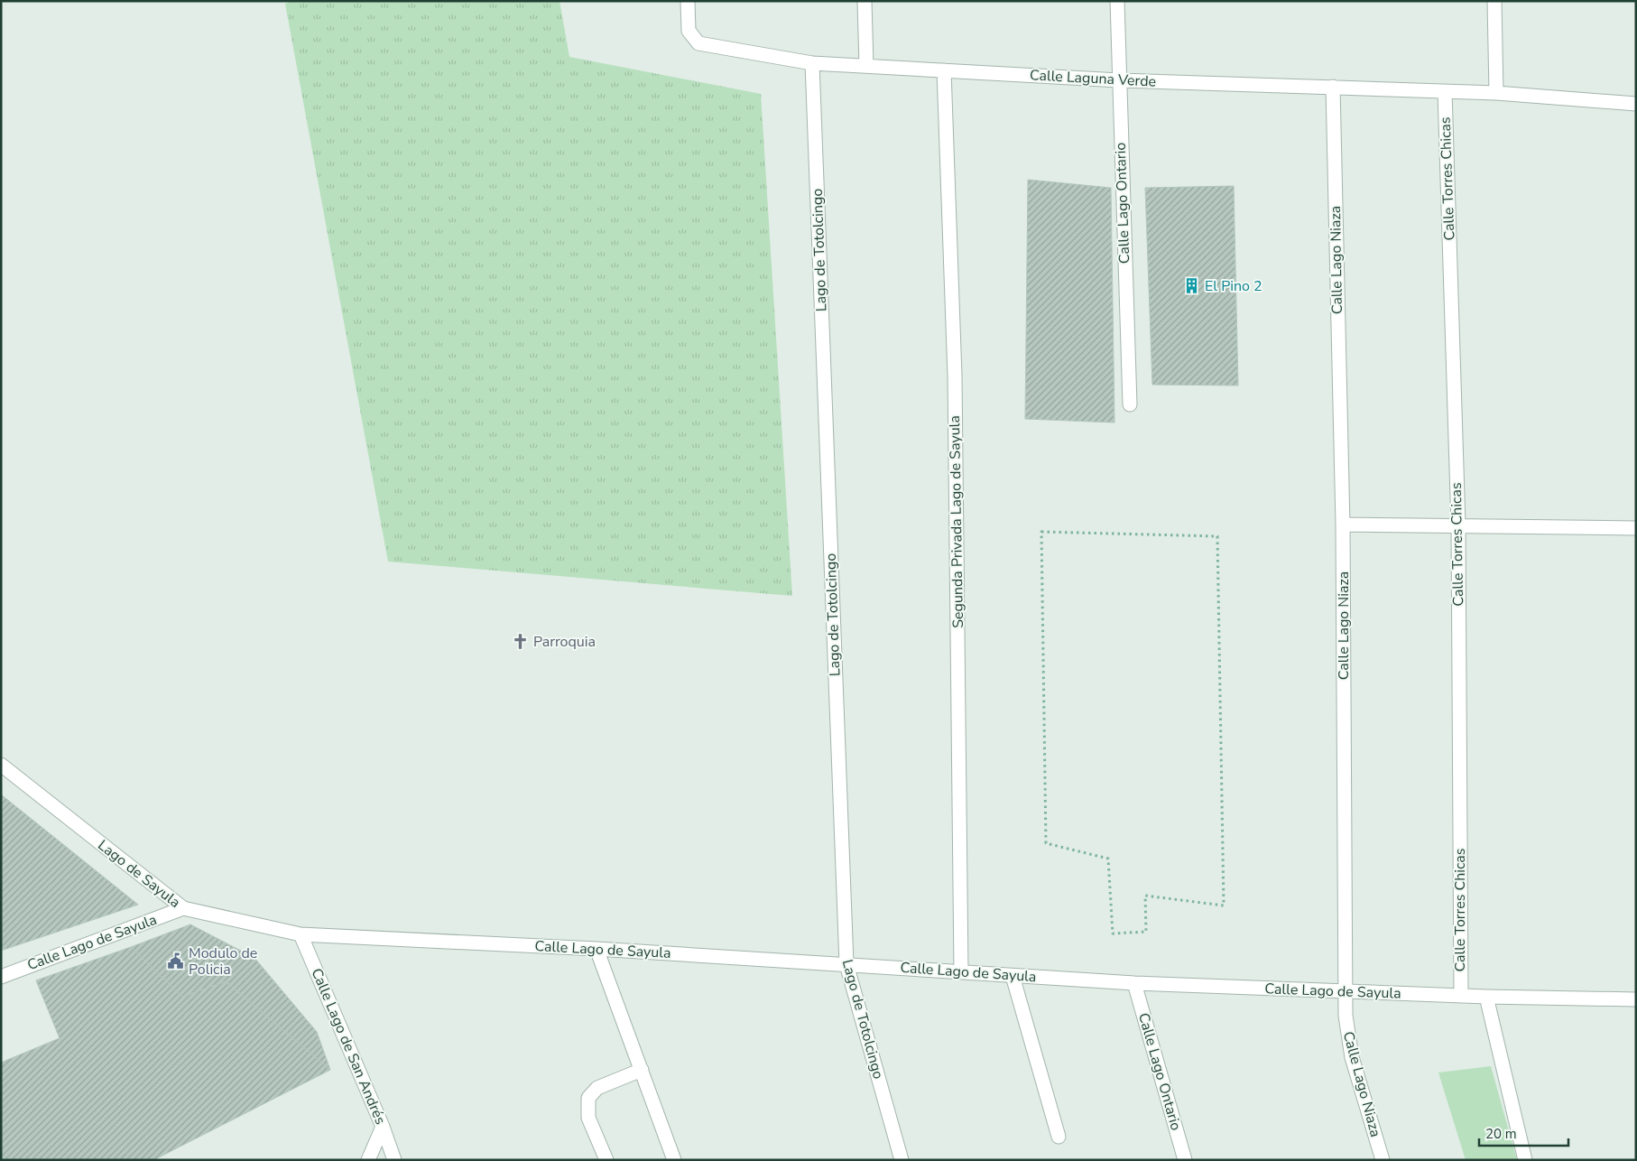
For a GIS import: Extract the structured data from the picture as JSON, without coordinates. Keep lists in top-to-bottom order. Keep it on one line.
{"streets":{"street":["Calle Laguna Verde","Calle Torres Chicas","Calle Lago Ontario","Lago de Totolcingo","Calle Lago Niaza","Segunda Privada Lago de Sayula","Lago de Sayula","Calle Lago de Sayula","Calle Lago de San Andrés"]},"crossings":[["Calle Laguna Verde","Calle Torres Chicas"],["Calle Laguna Verde","Calle Lago Ontario"],["Calle Laguna Verde","Lago de Totolcingo"],["Calle Laguna Verde","Calle Lago Niaza"],["Calle Laguna Verde","Segunda Privada Lago de Sayula"],["Calle Torres Chicas","Calle Lago de Sayula"],["Calle Lago Ontario","Calle Lago de Sayula"],["Lago de Totolcingo","Calle Lago de Sayula"],["Calle Lago Niaza","Calle Lago de Sayula"],["Segunda Privada Lago de Sayula","Calle Lago de Sayula"],["Lago de Sayula","Calle Lago de Sayula"],["Lago de Sayula","Calle Lago de San Andrés"],["Calle Lago de Sayula","Calle Lago de San Andrés"]],"places":{"building":["El Pino 2"],"church":["Parroquia"],"public building":["Modulo de Policia"]},"scale_bar":"20 m"}
